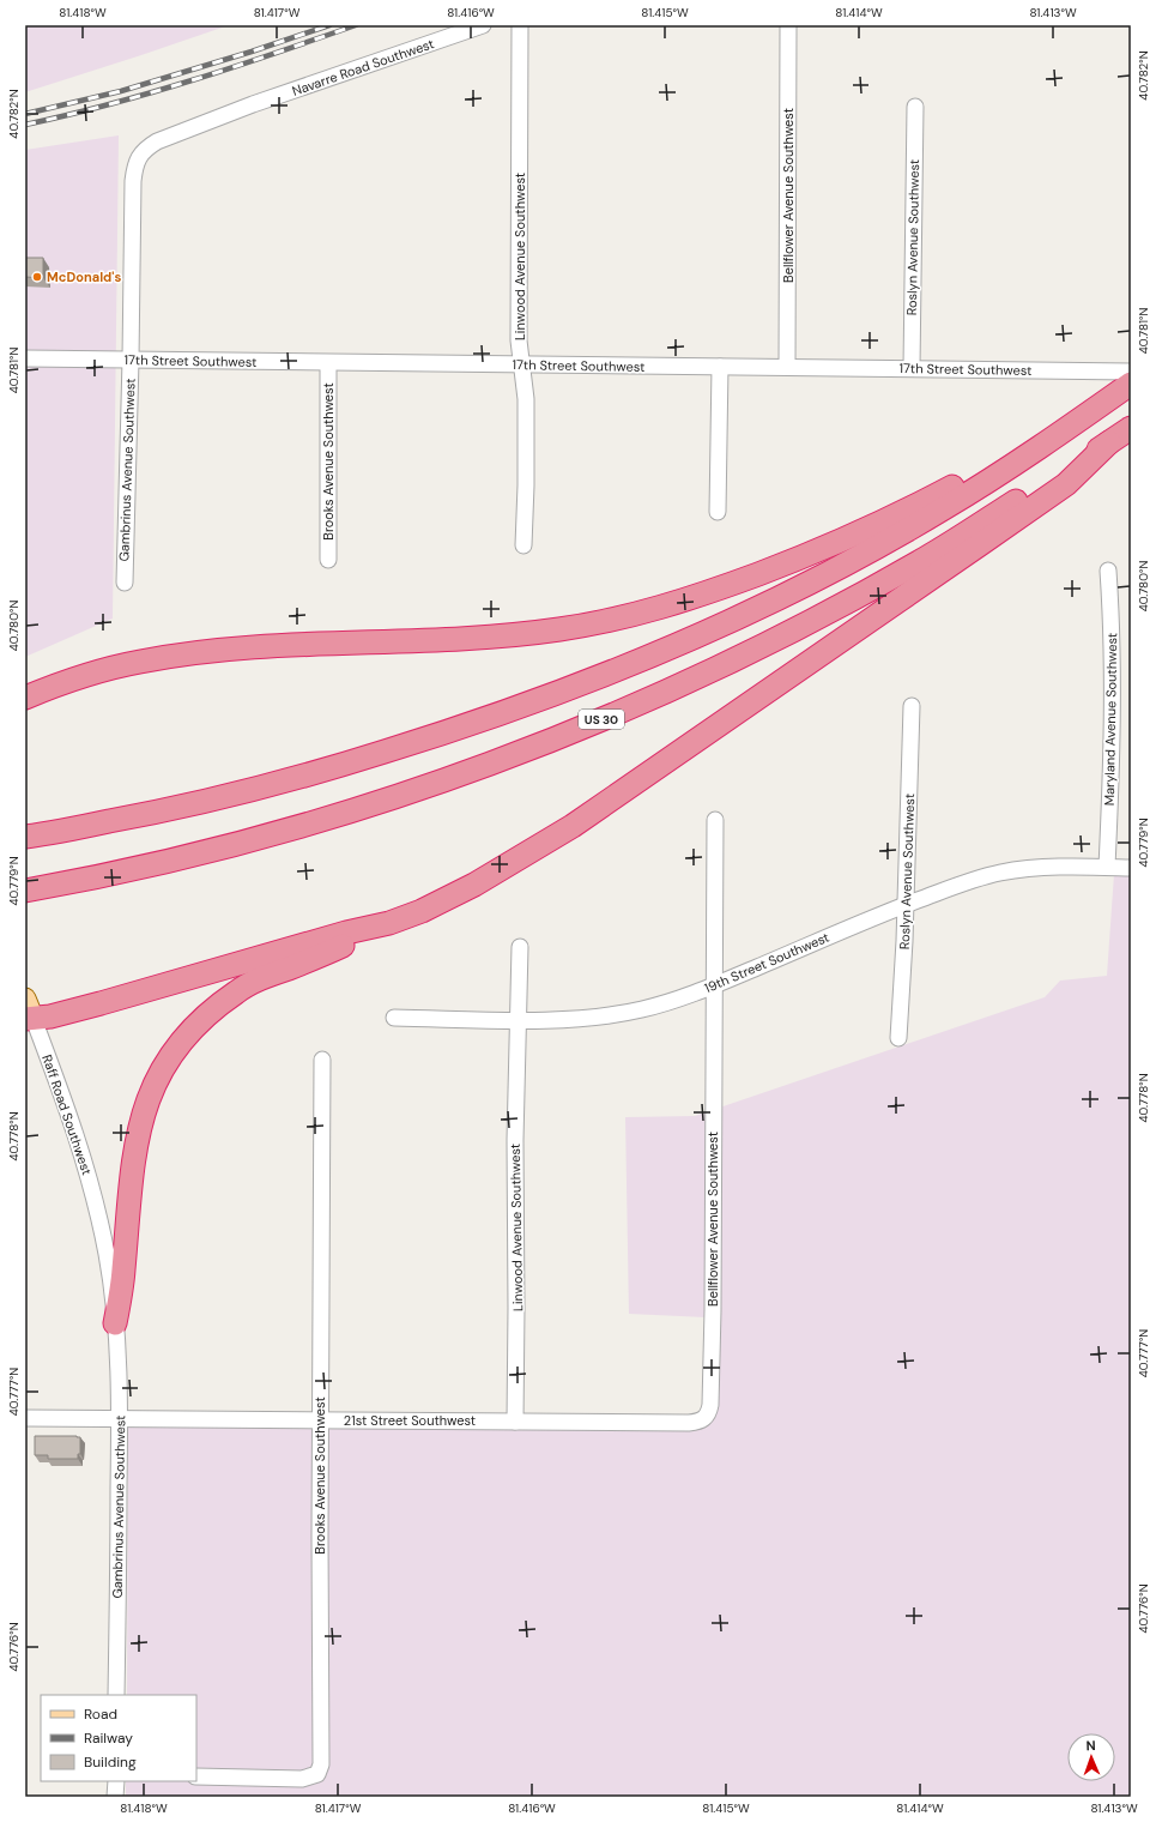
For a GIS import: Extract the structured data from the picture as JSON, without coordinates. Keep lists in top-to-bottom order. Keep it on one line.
{"streets":{"highway":["US 30"],"street":["Navarre Road Southwest","Bellflower Avenue Southwest","Roslyn Avenue Southwest","Linwood Avenue Southwest","17th Street Southwest","Brooks Avenue Southwest","Gambrinus Avenue Southwest","Maryland Avenue Southwest","19th Street Southwest","Raff Road Southwest","21st Street Southwest"]},"crossings":[["Navarre Road Southwest","Gambrinus Avenue Southwest"],["Bellflower Avenue Southwest","17th Street Southwest"],["Bellflower Avenue Southwest","19th Street Southwest"],["Bellflower Avenue Southwest","21st Street Southwest"],["Roslyn Avenue Southwest","17th Street Southwest"],["Roslyn Avenue Southwest","19th Street Southwest"],["Linwood Avenue Southwest","17th Street Southwest"],["Linwood Avenue Southwest","19th Street Southwest"],["Linwood Avenue Southwest","21st Street Southwest"],["17th Street Southwest","Brooks Avenue Southwest"],["17th Street Southwest","Gambrinus Avenue Southwest"],["Brooks Avenue Southwest","21st Street Southwest"],["Gambrinus Avenue Southwest","Raff Road Southwest"],["Gambrinus Avenue Southwest","21st Street Southwest"],["Maryland Avenue Southwest","19th Street Southwest"]],"places":["McDonald's"],"legend":["Road","Railway","Building"],"north":"top","coordinates":["81.418°W","81.417°W","81.416°W","81.415°W","81.414°W","81.413°W","40.782°N","40.781°N","40.780°N","40.779°N","40.778°N","40.777°N","40.776°N"]}
